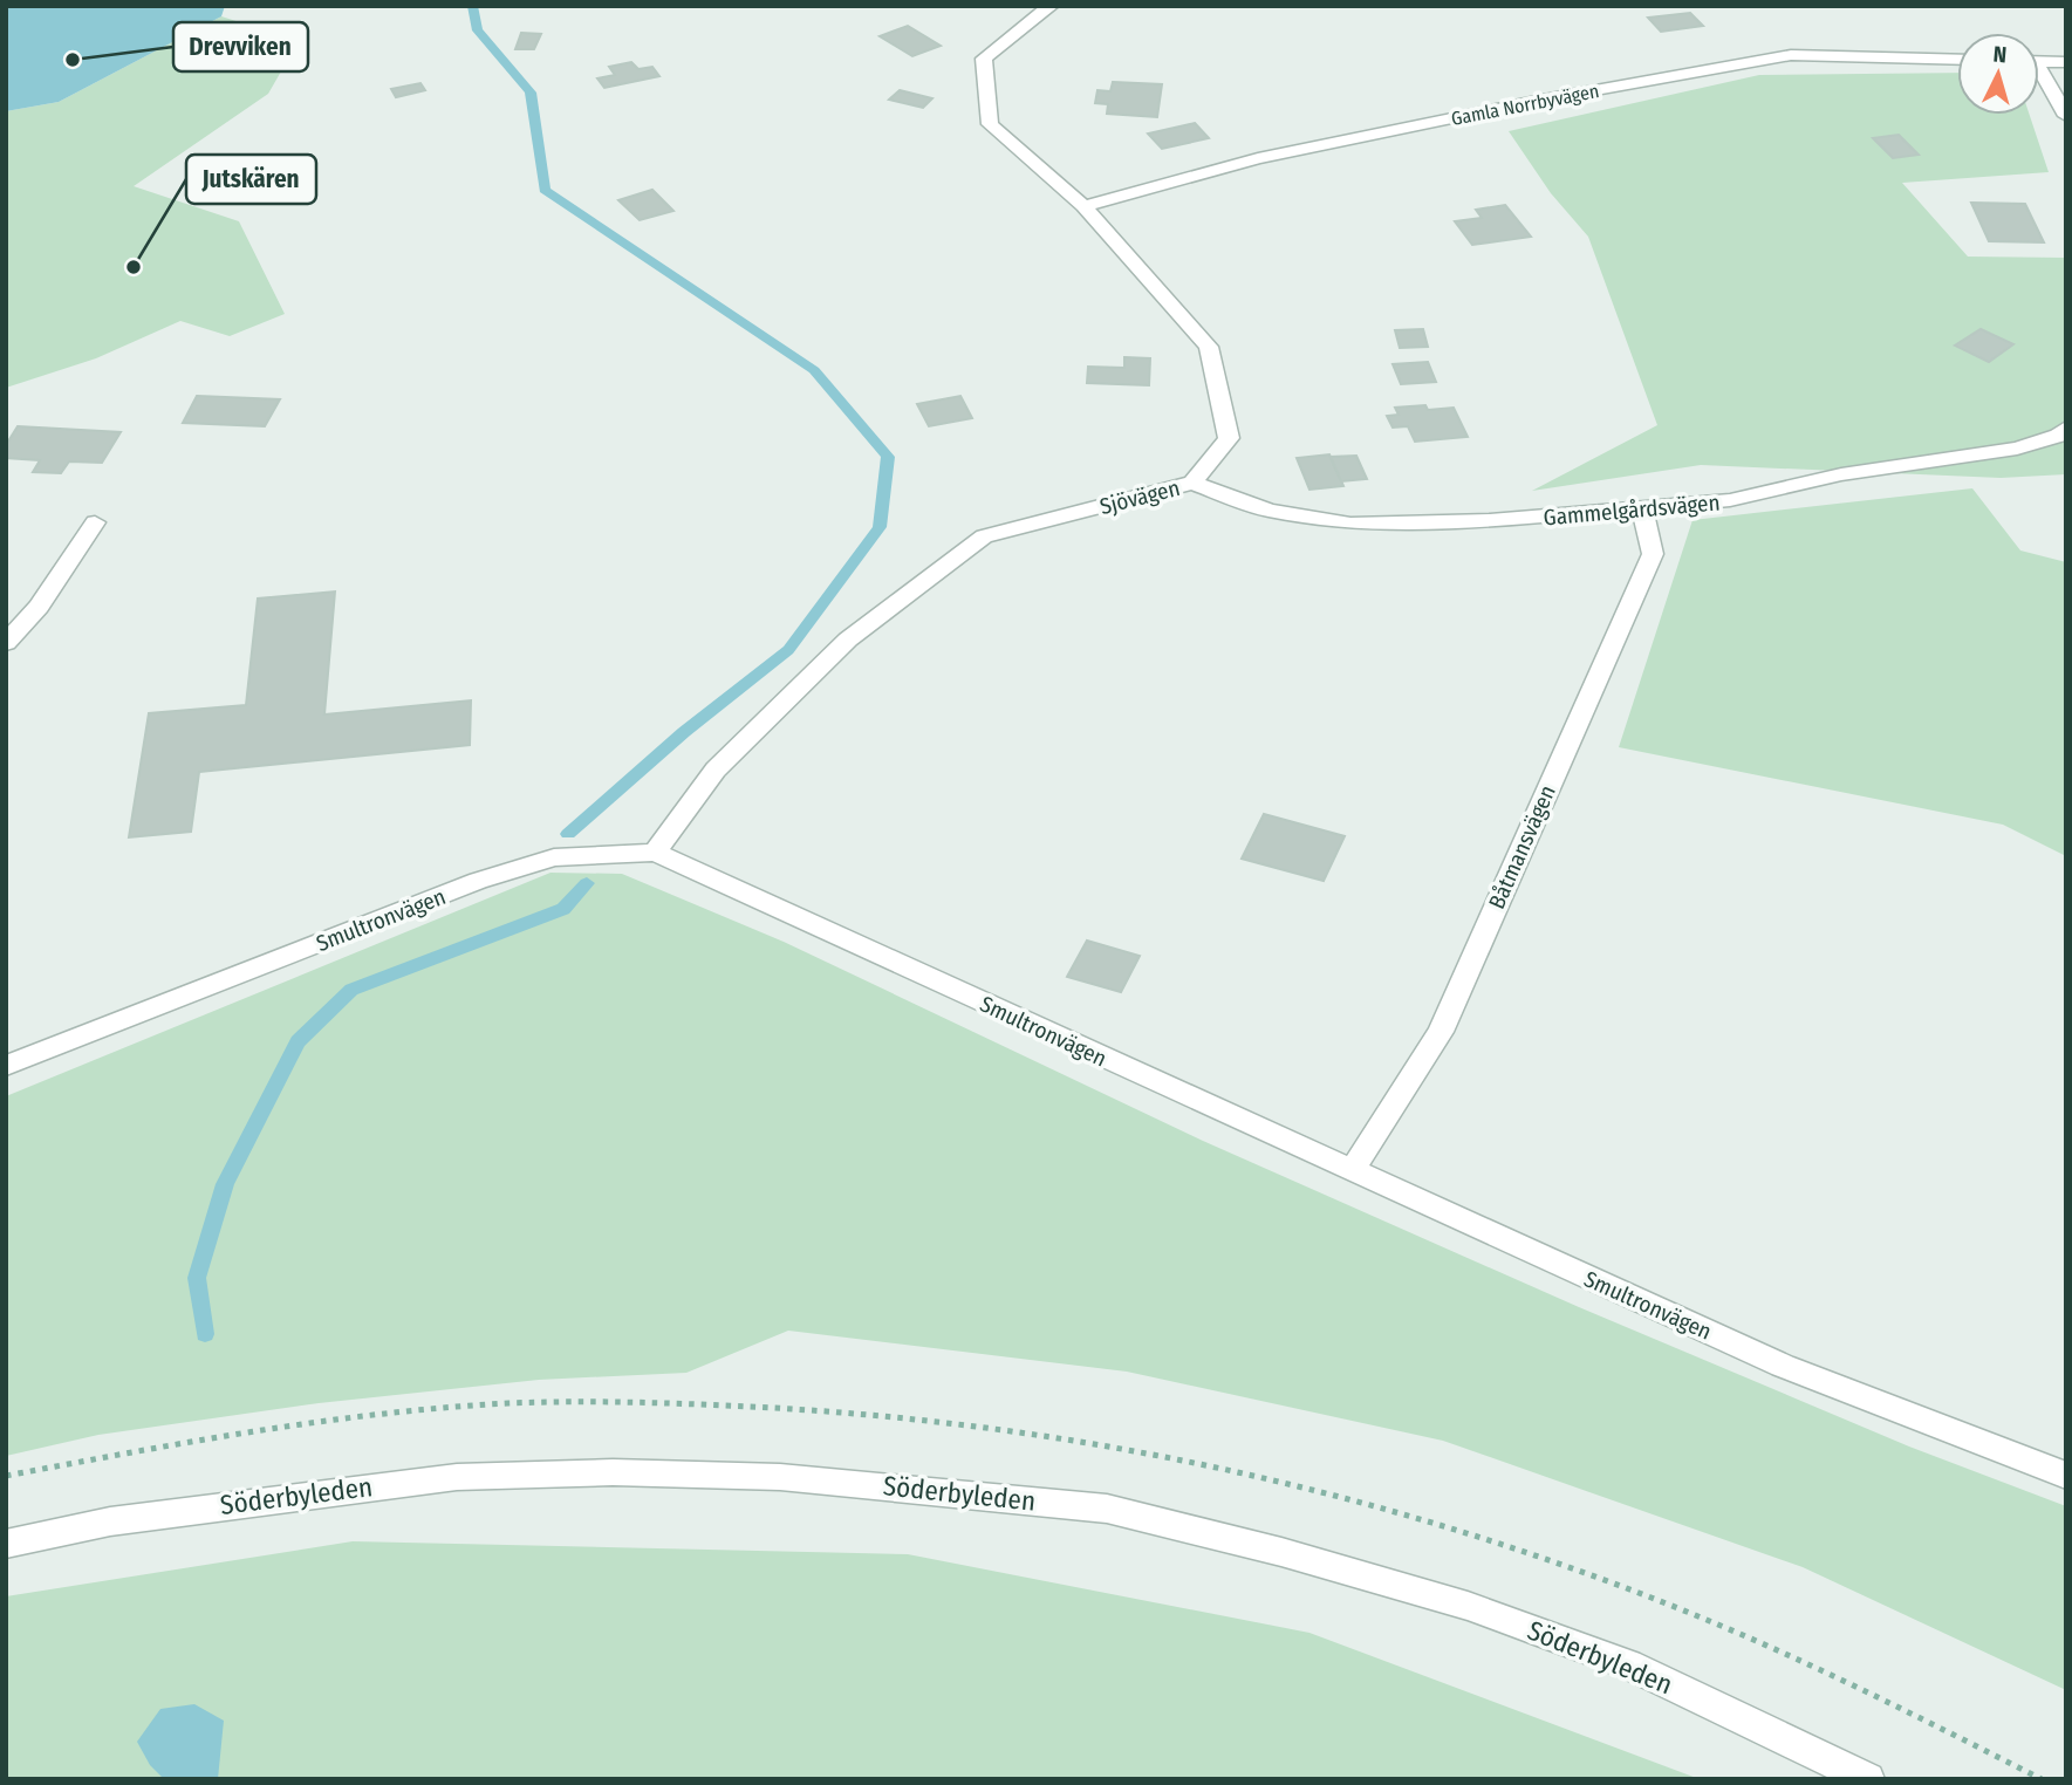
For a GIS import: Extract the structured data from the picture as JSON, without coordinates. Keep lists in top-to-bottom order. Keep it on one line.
{"streets":{"street":["Gamla Norrbyvägen","Sjövägen","Gammelgårdsvägen","Båtmansvägen","Smultronvägen","Söderbyleden"]},"crossings":[["Gamla Norrbyvägen","Sjövägen"],["Sjövägen","Gammelgårdsvägen"],["Sjövägen","Smultronvägen"],["Gammelgårdsvägen","Båtmansvägen"],["Båtmansvägen","Smultronvägen"]],"places":["Drevviken","Jutskären"],"north":"top"}
